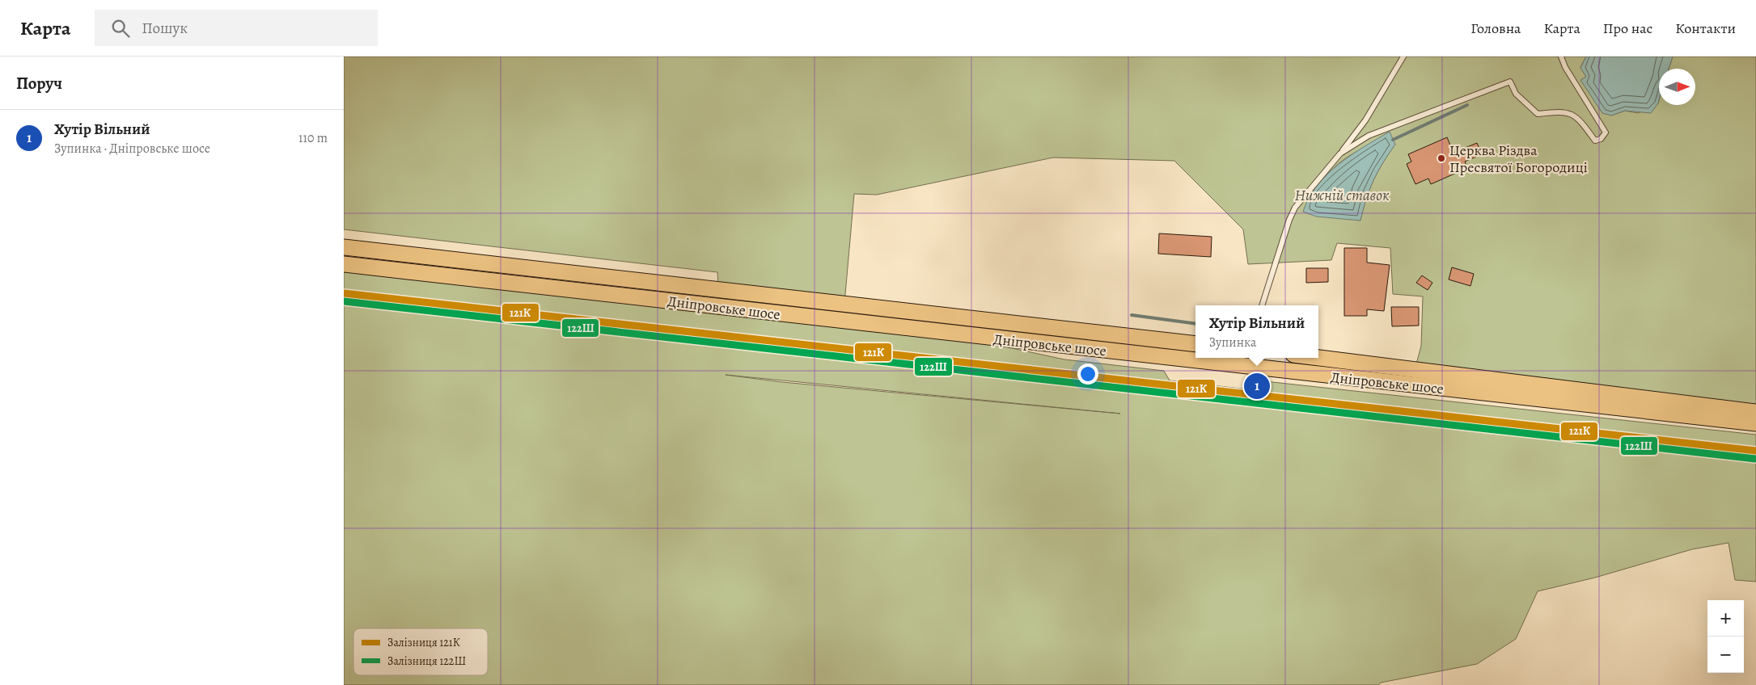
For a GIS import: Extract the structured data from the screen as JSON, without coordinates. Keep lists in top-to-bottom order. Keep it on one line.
{"streets":{"main road":["Дніпровське шосе"]},"water":["Нижній ставок"],"places":["Церква Різдва Пресвятої Богородиці"],"lines":["rail line 121К","rail line 122Ш"],"legend":["Залізниця 121К","Залізниця 122Ш"],"north":"right","page":{"header":"Карта","search":"Пошук","nav":["Головна","Карта","Про нас","Контакти"],"heading":"Поруч","list":[{"mark":"1","name":"Хутір Вільний","note":"Зупинка · Дніпровське шосе","value":"110 m"}],"popup":["Хутір Вільний","Зупинка"],"pins":"1","map_buttons":["+","−"]}}
